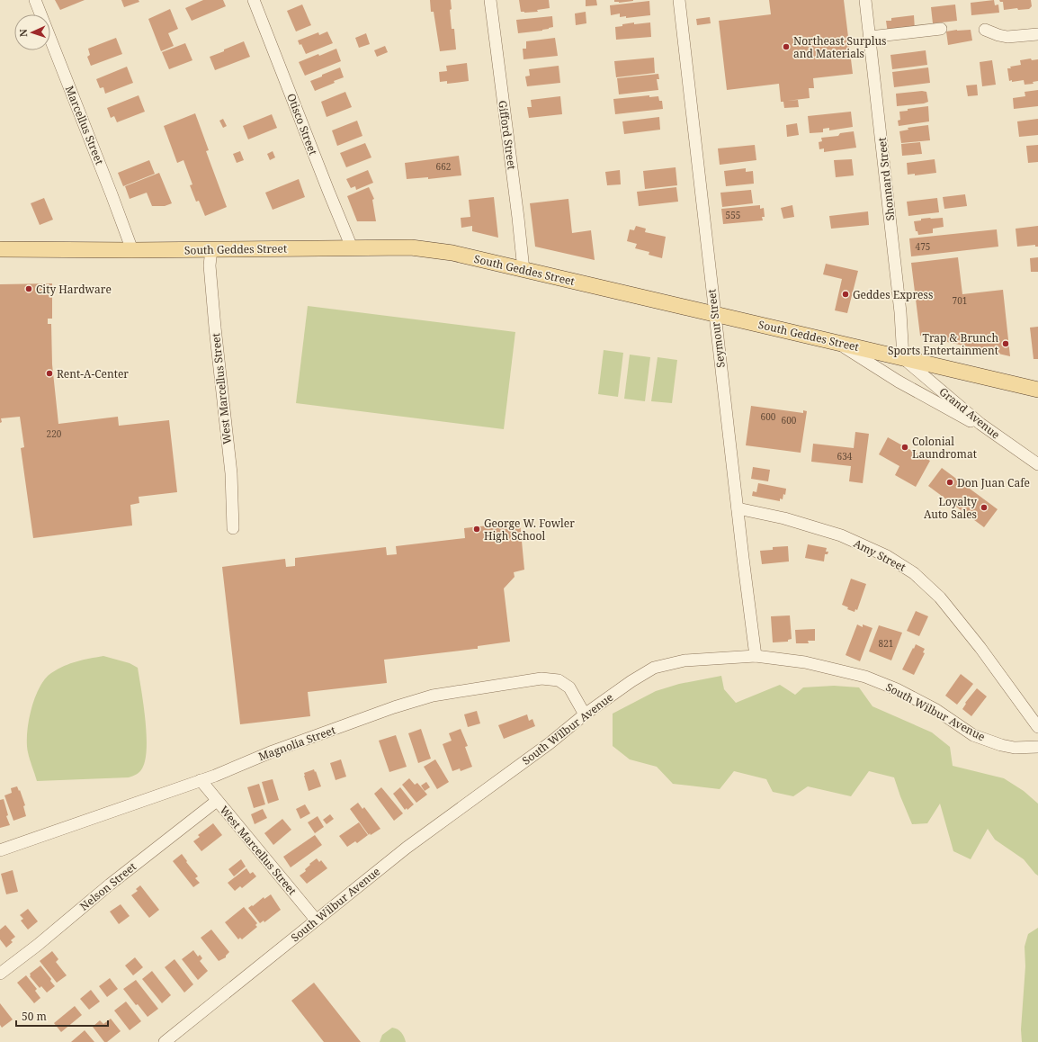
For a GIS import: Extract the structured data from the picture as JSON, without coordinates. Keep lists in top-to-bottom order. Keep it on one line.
{"streets":{"main road":["South Geddes Street"],"street":["Otisco Street","Marcellus Street","Gifford Street","Shonnard Street","Seymour Street","West Marcellus Street","Grand Avenue","Amy Street","South Wilbur Avenue","Magnolia Street","Nelson Street"]},"crossings":[["Otisco Street","South Geddes Street"],["Marcellus Street","South Geddes Street"],["Gifford Street","South Geddes Street"],["Shonnard Street","South Geddes Street"],["Shonnard Street","Grand Avenue"],["South Geddes Street","Seymour Street"],["South Geddes Street","West Marcellus Street"],["South Geddes Street","Grand Avenue"],["Seymour Street","Amy Street"],["Seymour Street","South Wilbur Avenue"],["West Marcellus Street","South Wilbur Avenue"],["West Marcellus Street","Magnolia Street"],["West Marcellus Street","Nelson Street"],["South Wilbur Avenue","Magnolia Street"]],"places":["Northeast Surplus and Materials","City Hardware","Geddes Express","Trap & Brunch Sports Entertainment","Rent-A-Center","Colonial Laundromat","Don Juan Cafe","Loyalty Auto Sales","George W. Fowler High School"],"house_numbers":["662","555","475","701","600","600","220","634","821"],"scale_bar":"50 m","north":"left"}
